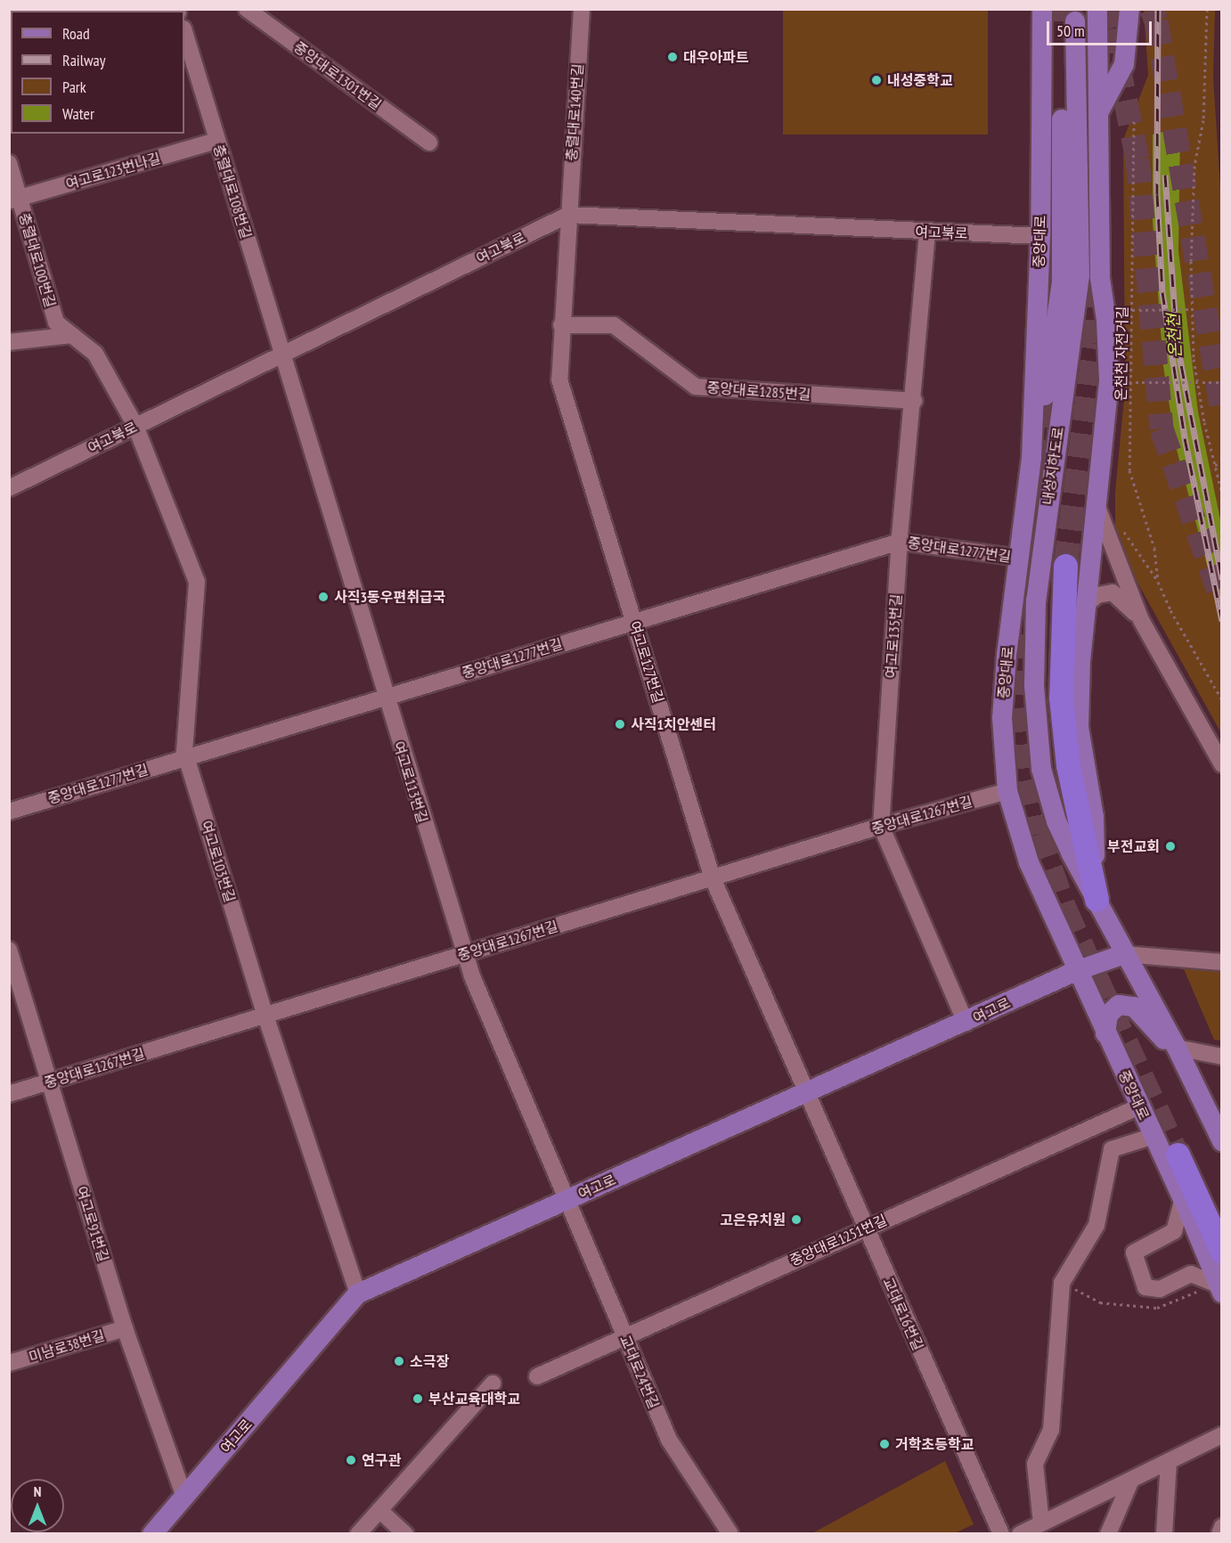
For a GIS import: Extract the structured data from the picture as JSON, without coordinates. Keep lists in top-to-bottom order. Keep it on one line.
{"streets":{"main road":["중앙대로","내성지하도로","여고로"],"street":["중앙대로1301번길","충렬대로140번길","여고로123번나길","충렬대로108번길","여고북로","충렬대로100번길","중앙대로1285번길","중앙대로1277번길","여고로135번길","여고로127번길","여고로113번길","중앙대로1267번길","여고로103번길","여고로91번길","중앙대로1251번길","교대로16번길","미남로38번길","교대로24번길"],"path":["온천천 자전거길"]},"crossings":[["충렬대로140번길","여고북로"],["충렬대로140번길","여고로127번길"],["여고로123번나길","충렬대로108번길"],["여고로123번나길","충렬대로100번길"],["충렬대로108번길","여고북로"],["충렬대로108번길","여고로113번길"],["여고북로","중앙대로"],["여고북로","충렬대로100번길"],["여고북로","여고로135번길"],["여고북로","여고로127번길"],["여고북로","여고로113번길"],["여고북로","여고로103번길"],["중앙대로","내성지하도로"],["중앙대로","중앙대로1277번길"],["중앙대로","중앙대로1267번길"],["중앙대로","여고로"],["중앙대로","중앙대로1251번길"],["충렬대로100번길","여고로103번길"],["중앙대로1285번길","여고로135번길"],["중앙대로1285번길","여고로127번길"],["중앙대로1277번길","여고로135번길"],["중앙대로1277번길","여고로127번길"],["중앙대로1277번길","여고로113번길"],["중앙대로1277번길","여고로103번길"],["여고로135번길","중앙대로1267번길"],["여고로135번길","여고로"],["여고로127번길","중앙대로1267번길"],["여고로127번길","여고로"],["여고로127번길","교대로16번길"],["여고로113번길","중앙대로1267번길"],["여고로113번길","여고로"],["여고로113번길","교대로24번길"],["중앙대로1267번길","여고로103번길"],["중앙대로1267번길","여고로91번길"],["여고로103번길","여고로"],["여고로","여고로91번길"],["여고로","교대로16번길"],["여고로","교대로24번길"],["여고로91번길","미남로38번길"],["중앙대로1251번길","교대로16번길"],["중앙대로1251번길","교대로24번길"]],"water":["온천천"],"places":["대우아파트","내성중학교","사직3동우편취급국","사직1치안센터","부전교회","고은유치원","소극장","부산교육대학교","거학초등학교","연구관"],"legend":["Road","Railway","Park","Water"],"scale_bar":"50 m","north":"top"}
